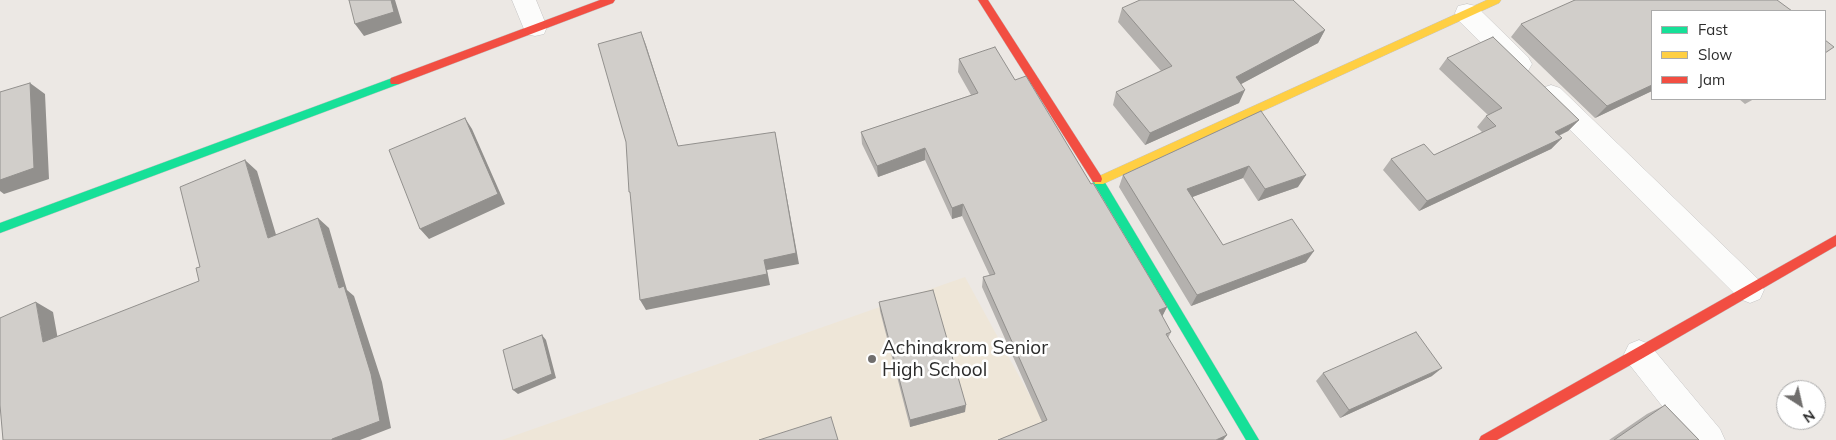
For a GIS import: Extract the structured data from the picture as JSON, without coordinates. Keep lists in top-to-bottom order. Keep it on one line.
{"places":["Achinakrom Senior High School"],"legend":["Fast","Slow","Jam"],"north":"bottom right"}
